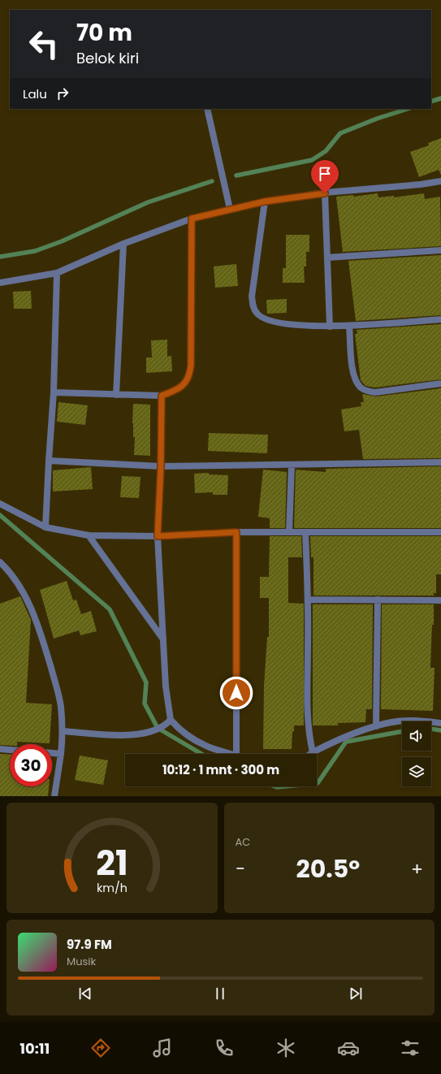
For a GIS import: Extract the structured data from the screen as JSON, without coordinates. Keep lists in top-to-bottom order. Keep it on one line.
{"page":{"turn":["70 m","Belok kiri"],"then":"Lalu","limit":"30","trip":"10:12 · 1 mnt · 300 m","tile":"AC","heat":["−","20.5°","+"],"song":["97.9 FM","Musik"],"tabs":"10:11","gauge":["21","km/h"]}}
